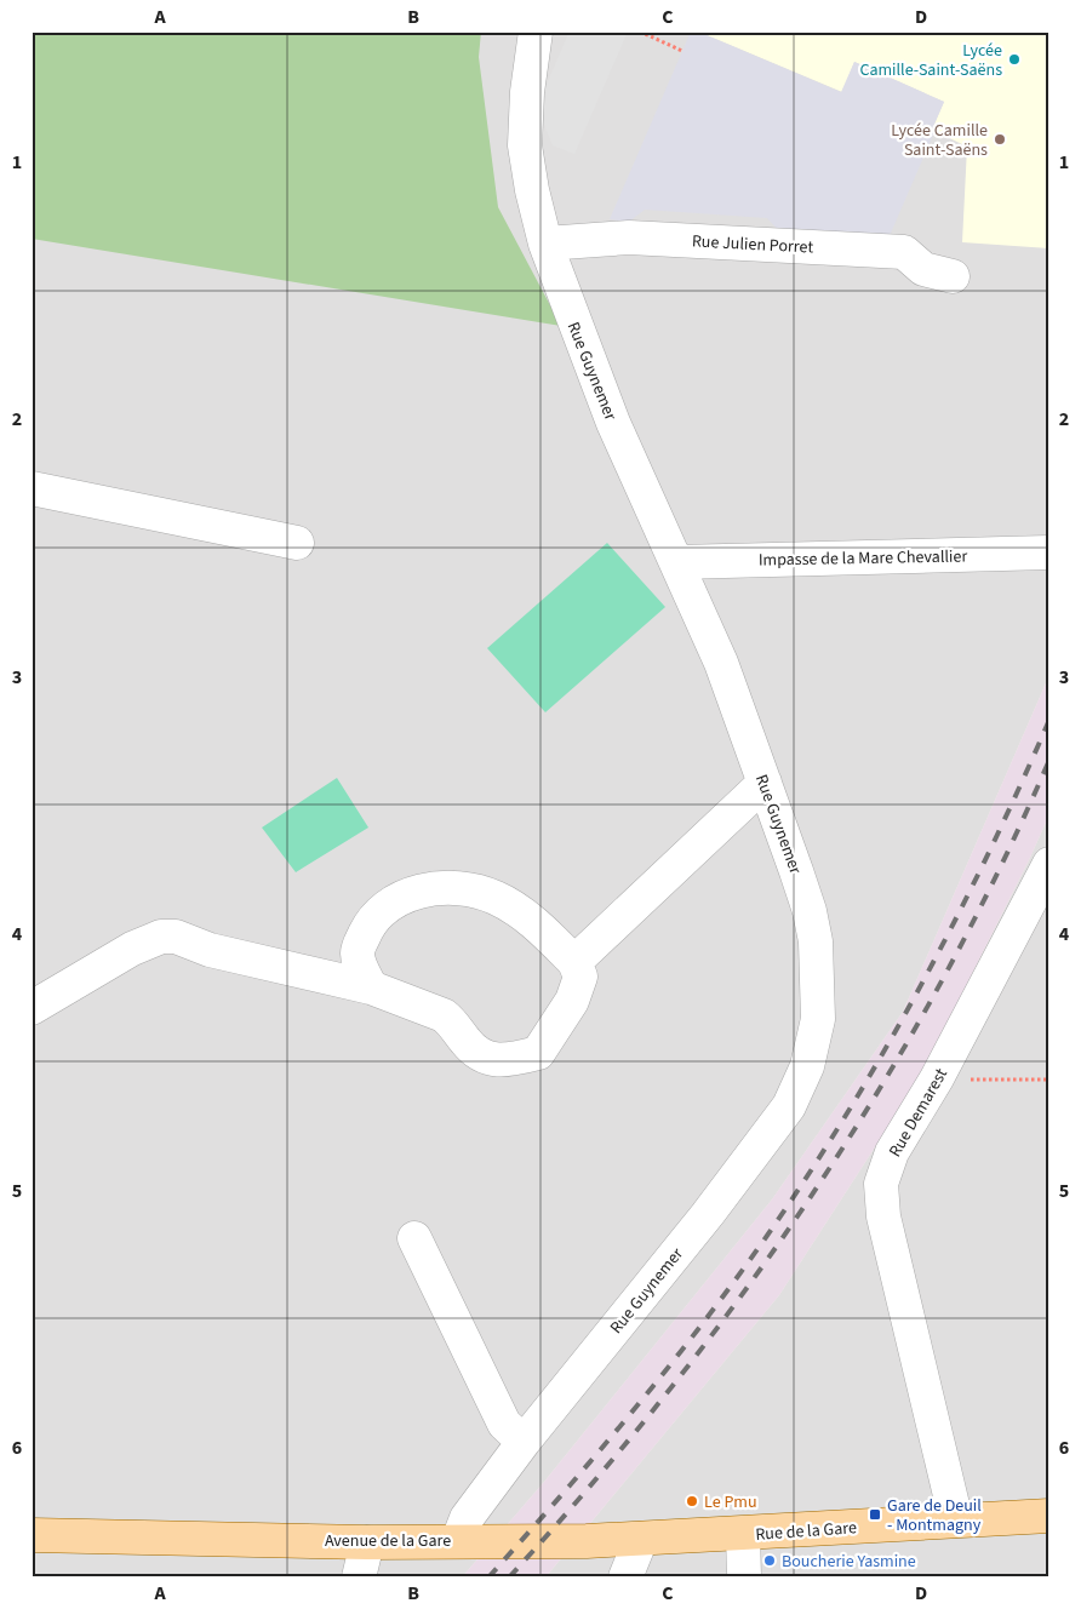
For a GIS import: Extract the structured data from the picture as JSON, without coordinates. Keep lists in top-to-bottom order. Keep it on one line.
{"streets":{"main road":["Rue de la Gare","Avenue de la Gare"],"street":["Rue Julien Porret","Rue Guynemer","Impasse de la Mare Chevallier","Rue Demarest"]},"crossings":[["Rue Julien Porret","Rue Guynemer"],["Rue Guynemer","Impasse de la Mare Chevallier"],["Rue Guynemer","Avenue de la Gare"],["Rue Demarest","Rue de la Gare"],["Rue de la Gare","Avenue de la Gare"]],"places":{"other":["Lycée Camille-Saint-Saëns","Lycée Camille Saint-Saëns","Le Pmu","Boucherie Yasmine"],"transit":["Gare de Deuil - Montmagny"]},"grid":{"columns":["A","B","C","D"],"rows":["1","2","3","4","5","6"]}}
